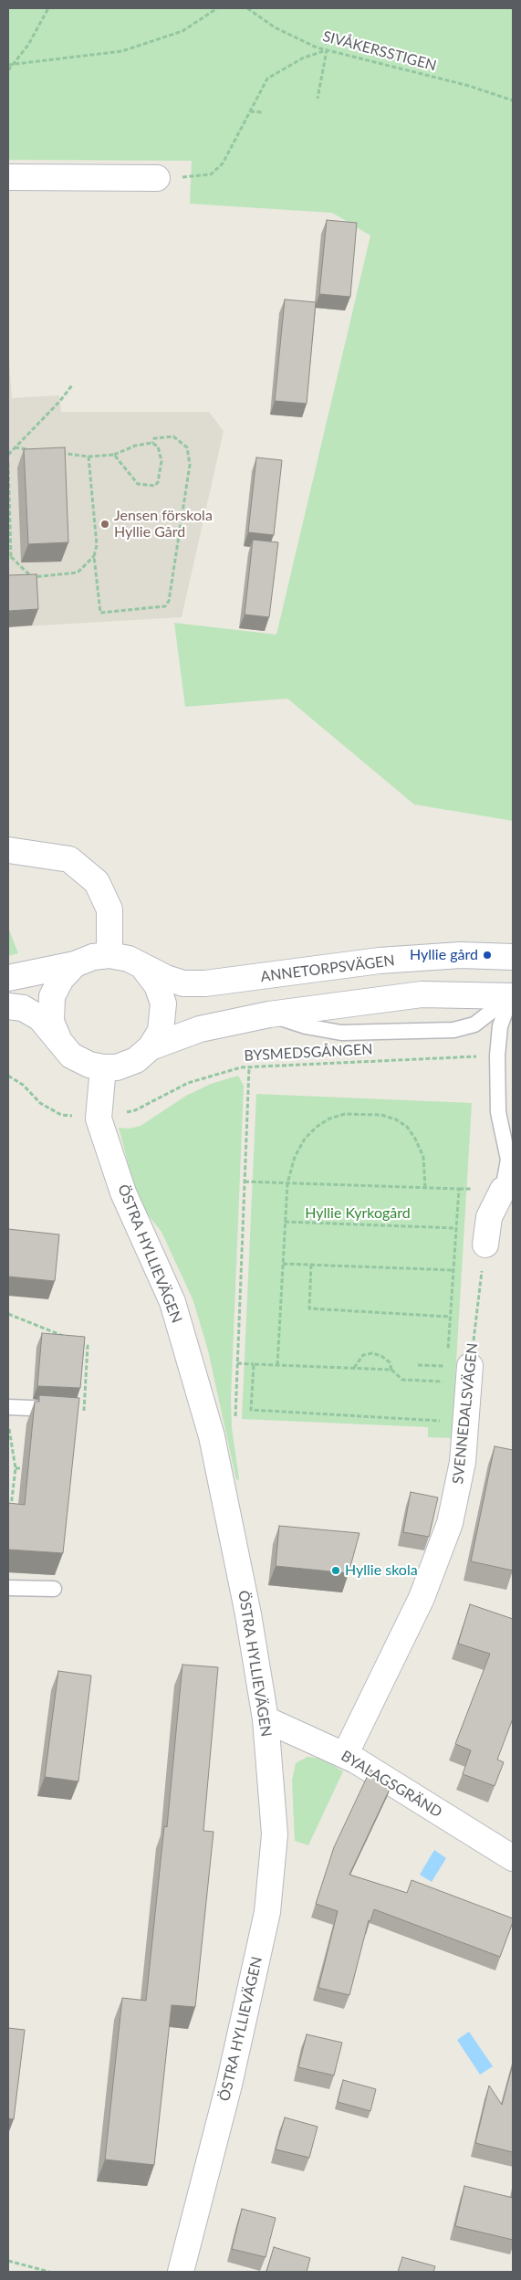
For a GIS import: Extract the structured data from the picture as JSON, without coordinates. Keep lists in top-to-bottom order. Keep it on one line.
{"streets":{"street":["ANNETORPSVÄGEN","ÖSTRA HYLLIEVÄGEN","SVENNEDALSVÄGEN","BYALAGSGRÄND"],"path":["SIVÅKERSSTIGEN","BYSMEDSGÅNGEN"]},"crossings":[["ANNETORPSVÄGEN","ÖSTRA HYLLIEVÄGEN"],["BYSMEDSGÅNGEN","ÖSTRA HYLLIEVÄGEN"],["ÖSTRA HYLLIEVÄGEN","BYALAGSGRÄND"],["SVENNEDALSVÄGEN","BYALAGSGRÄND"]],"parks":["Hyllie Kyrkogård"],"places":["Jensen förskola Hyllie Gård","Hyllie gård","Hyllie skola"]}
